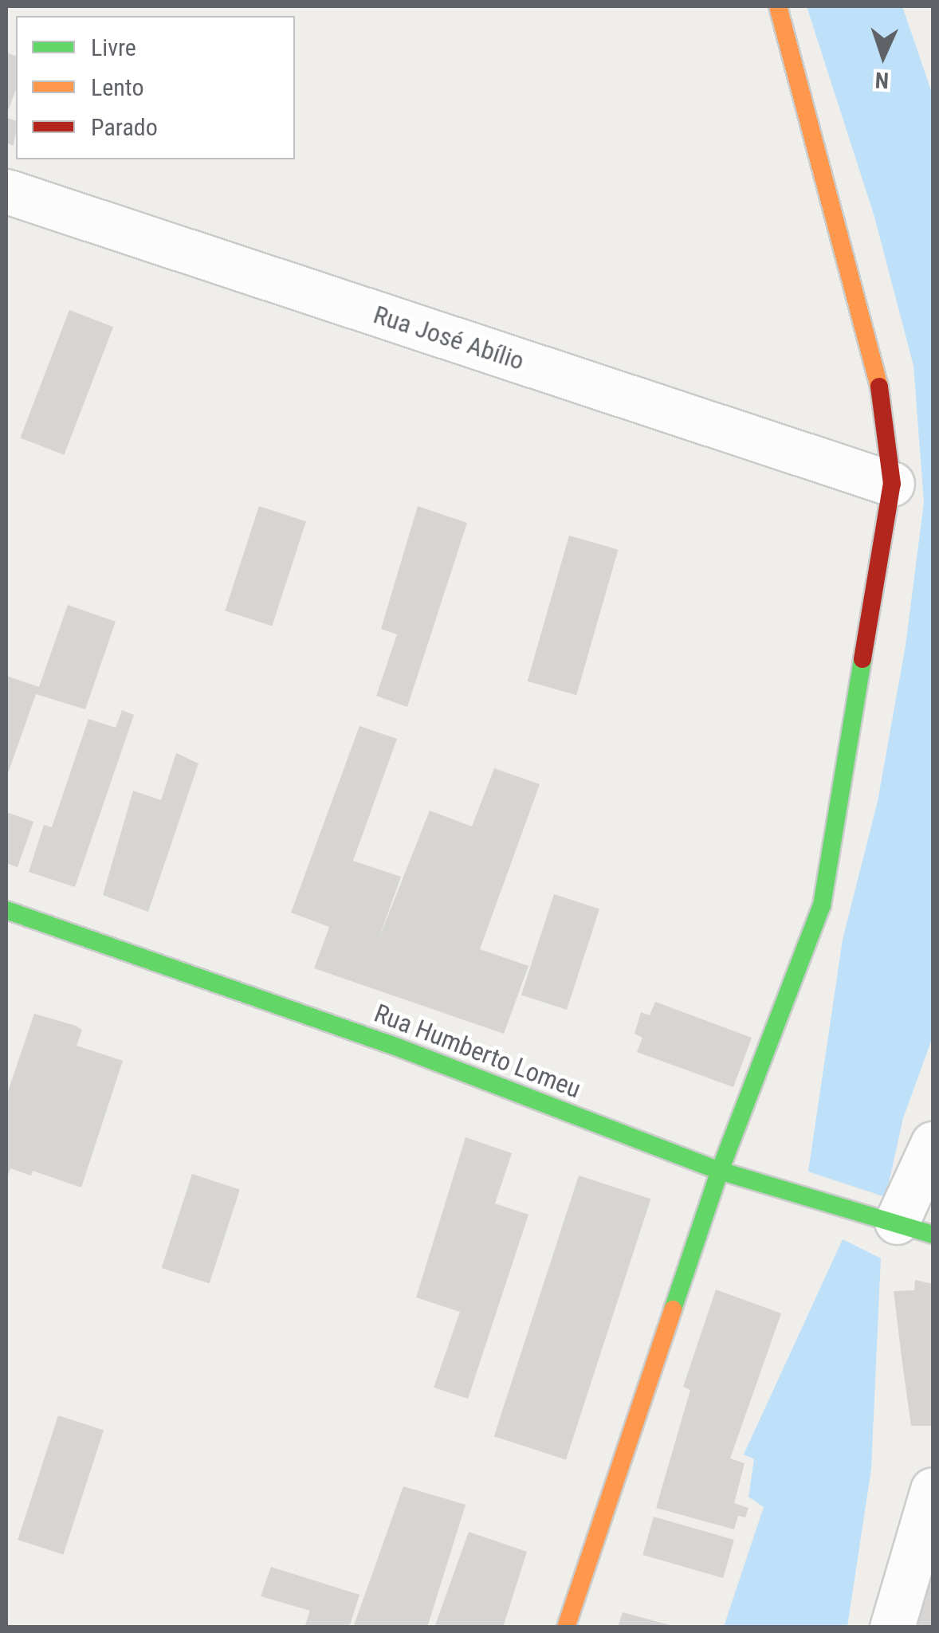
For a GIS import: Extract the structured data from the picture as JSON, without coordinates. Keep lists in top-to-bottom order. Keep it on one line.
{"streets":{"street":["Rua José Abílio","Rua Humberto Lomeu"]},"legend":["Livre","Lento","Parado"],"north":"bottom"}
